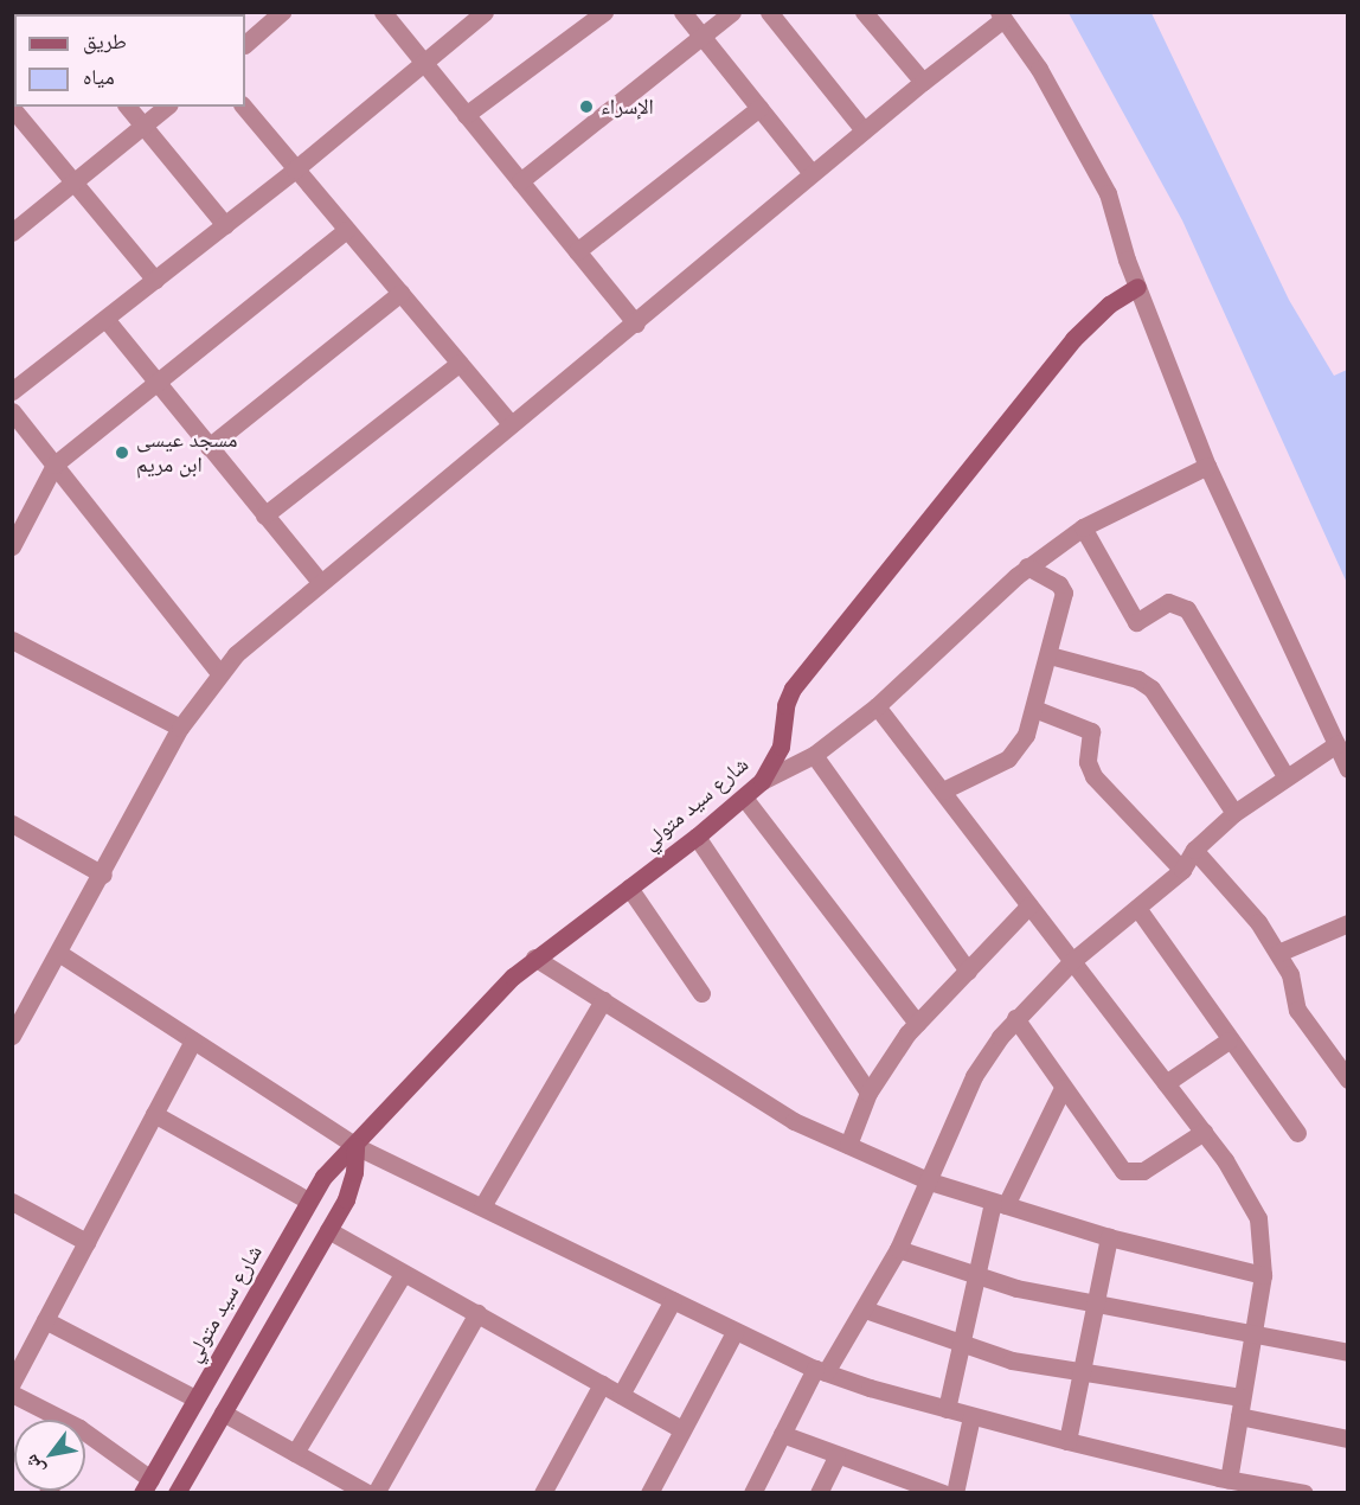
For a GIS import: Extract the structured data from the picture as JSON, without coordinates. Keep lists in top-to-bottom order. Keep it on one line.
{"streets":{"street":["شارع سيد متولي"]},"places":["الإسراء","مسجد عيسى ابن مريم"],"legend":["طريق","مياه"],"north":"bottom left"}
